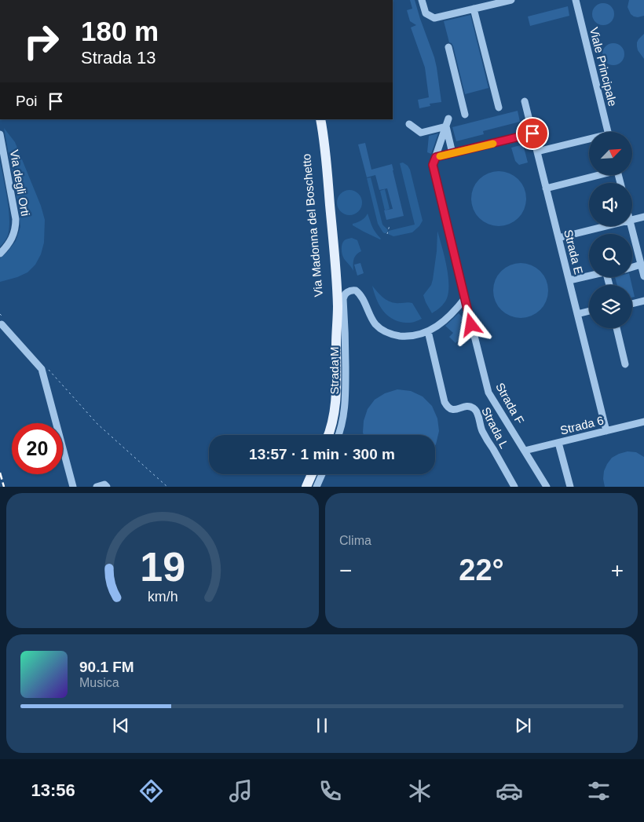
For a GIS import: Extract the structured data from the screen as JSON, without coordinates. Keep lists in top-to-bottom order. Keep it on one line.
{"streets":{"main road":["Via Madonna del Boschetto"],"street":["Viale Principale","Via degli Orti","Strada E","Strada M","Strada F","Strada 6","Strada L"]},"crossings":[["Strada E","Strada 6"],["Strada M","Strada L"],["Strada F","Strada 6"]],"north":"top right","page":{"turn":["180 m","Strada 13"],"then":"Poi","limit":"20","trip":"13:57 · 1 min · 300 m","tile":"Clima","heat":["−","22°","+"],"song":["90.1 FM","Musica"],"tabs":"13:56","gauge":["19","km/h"]}}
